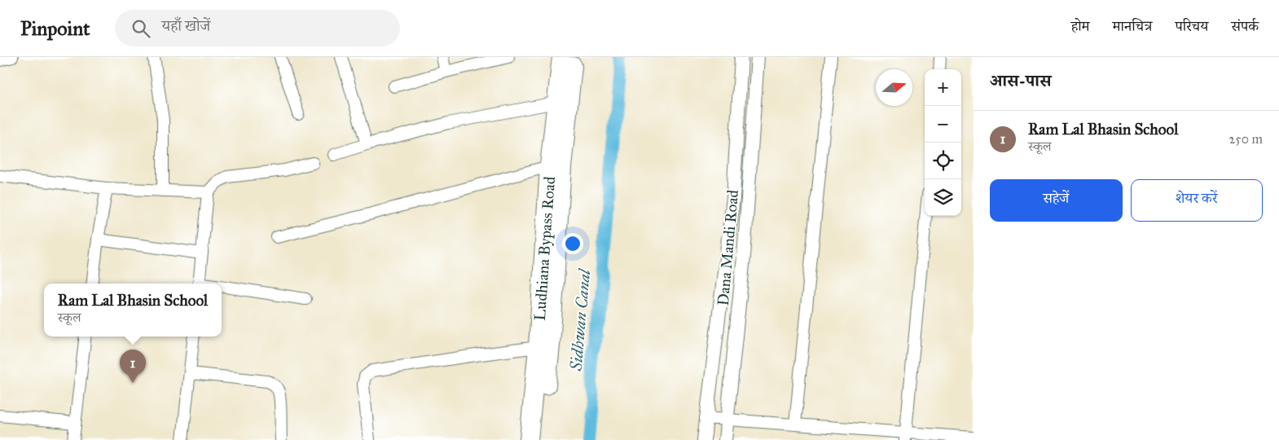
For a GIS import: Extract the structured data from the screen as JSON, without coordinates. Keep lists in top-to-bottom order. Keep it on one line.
{"streets":{"highway":["Ludhiana Bypass Road"],"street":["Dana Mandi Road"]},"water":["Sidhwan Canal"],"north":"right","page":{"header":"Pinpoint","search":"यहाँ खोजें","nav":["होम","मानचित्र","परिचय","संपर्क"],"heading":"आस-पास","map_buttons":["+","−"],"list":[{"mark":"1","name":"Ram Lal Bhasin School","note":"स्कूल","value":"250 m"}],"buttons":["सहेजें","शेयर करें"],"popup":["Ram Lal Bhasin School","स्कूल"],"pins":"1"}}
